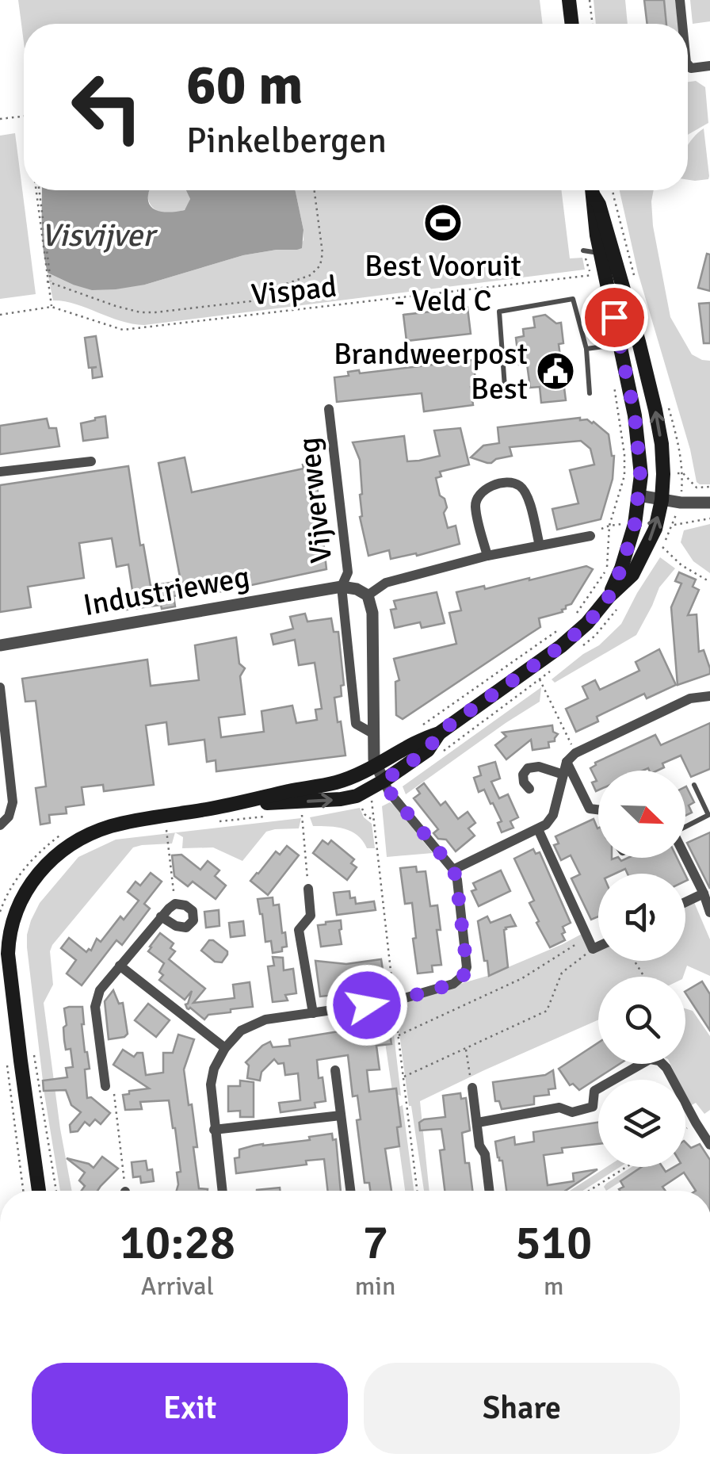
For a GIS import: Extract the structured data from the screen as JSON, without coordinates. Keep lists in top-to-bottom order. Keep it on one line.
{"streets":{"street":["Vijverweg","Industrieweg"],"path":["Vispad"]},"crossings":[["Vijverweg","Industrieweg"]],"water":["Visvijver"],"places":{"sports":["Best Vooruit - Veld C"],"public building":["Brandweerpost Best"]},"north":"bottom right","page":{"turn":["60 m","Pinkelbergen"],"eta":["10:28","Arrival","7","min","510","m"],"buttons":["Exit","Share"]}}
